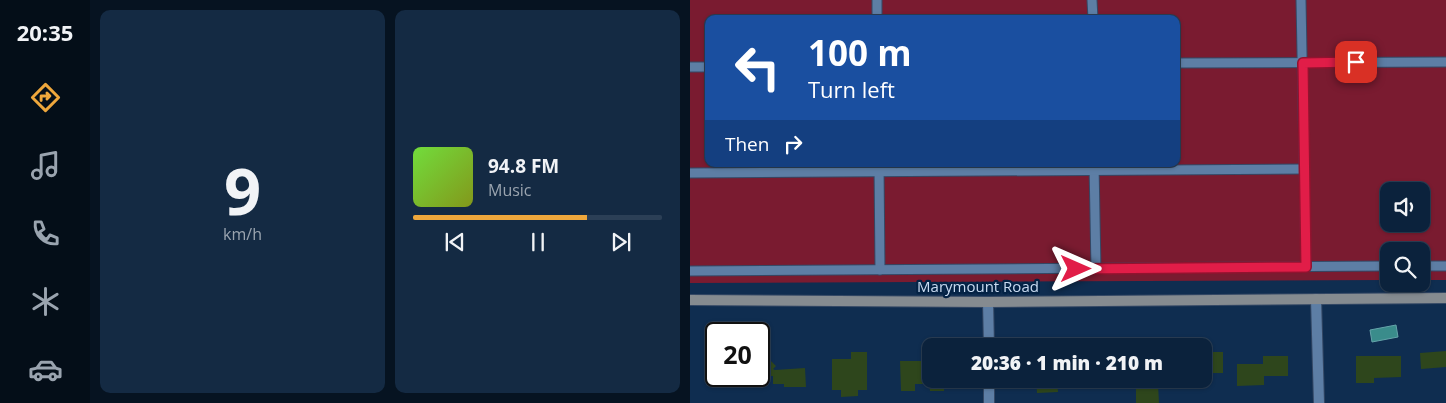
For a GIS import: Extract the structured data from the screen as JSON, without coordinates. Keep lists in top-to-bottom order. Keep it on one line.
{"streets":{"street":["Marymount Road"]},"page":{"tabs":"20:35","tile":["9","km/h"],"turn":["100 m","Turn left"],"then":"Then","song":["94.8 FM","Music"],"limit":"20","trip":"20:36 · 1 min · 210 m"}}
